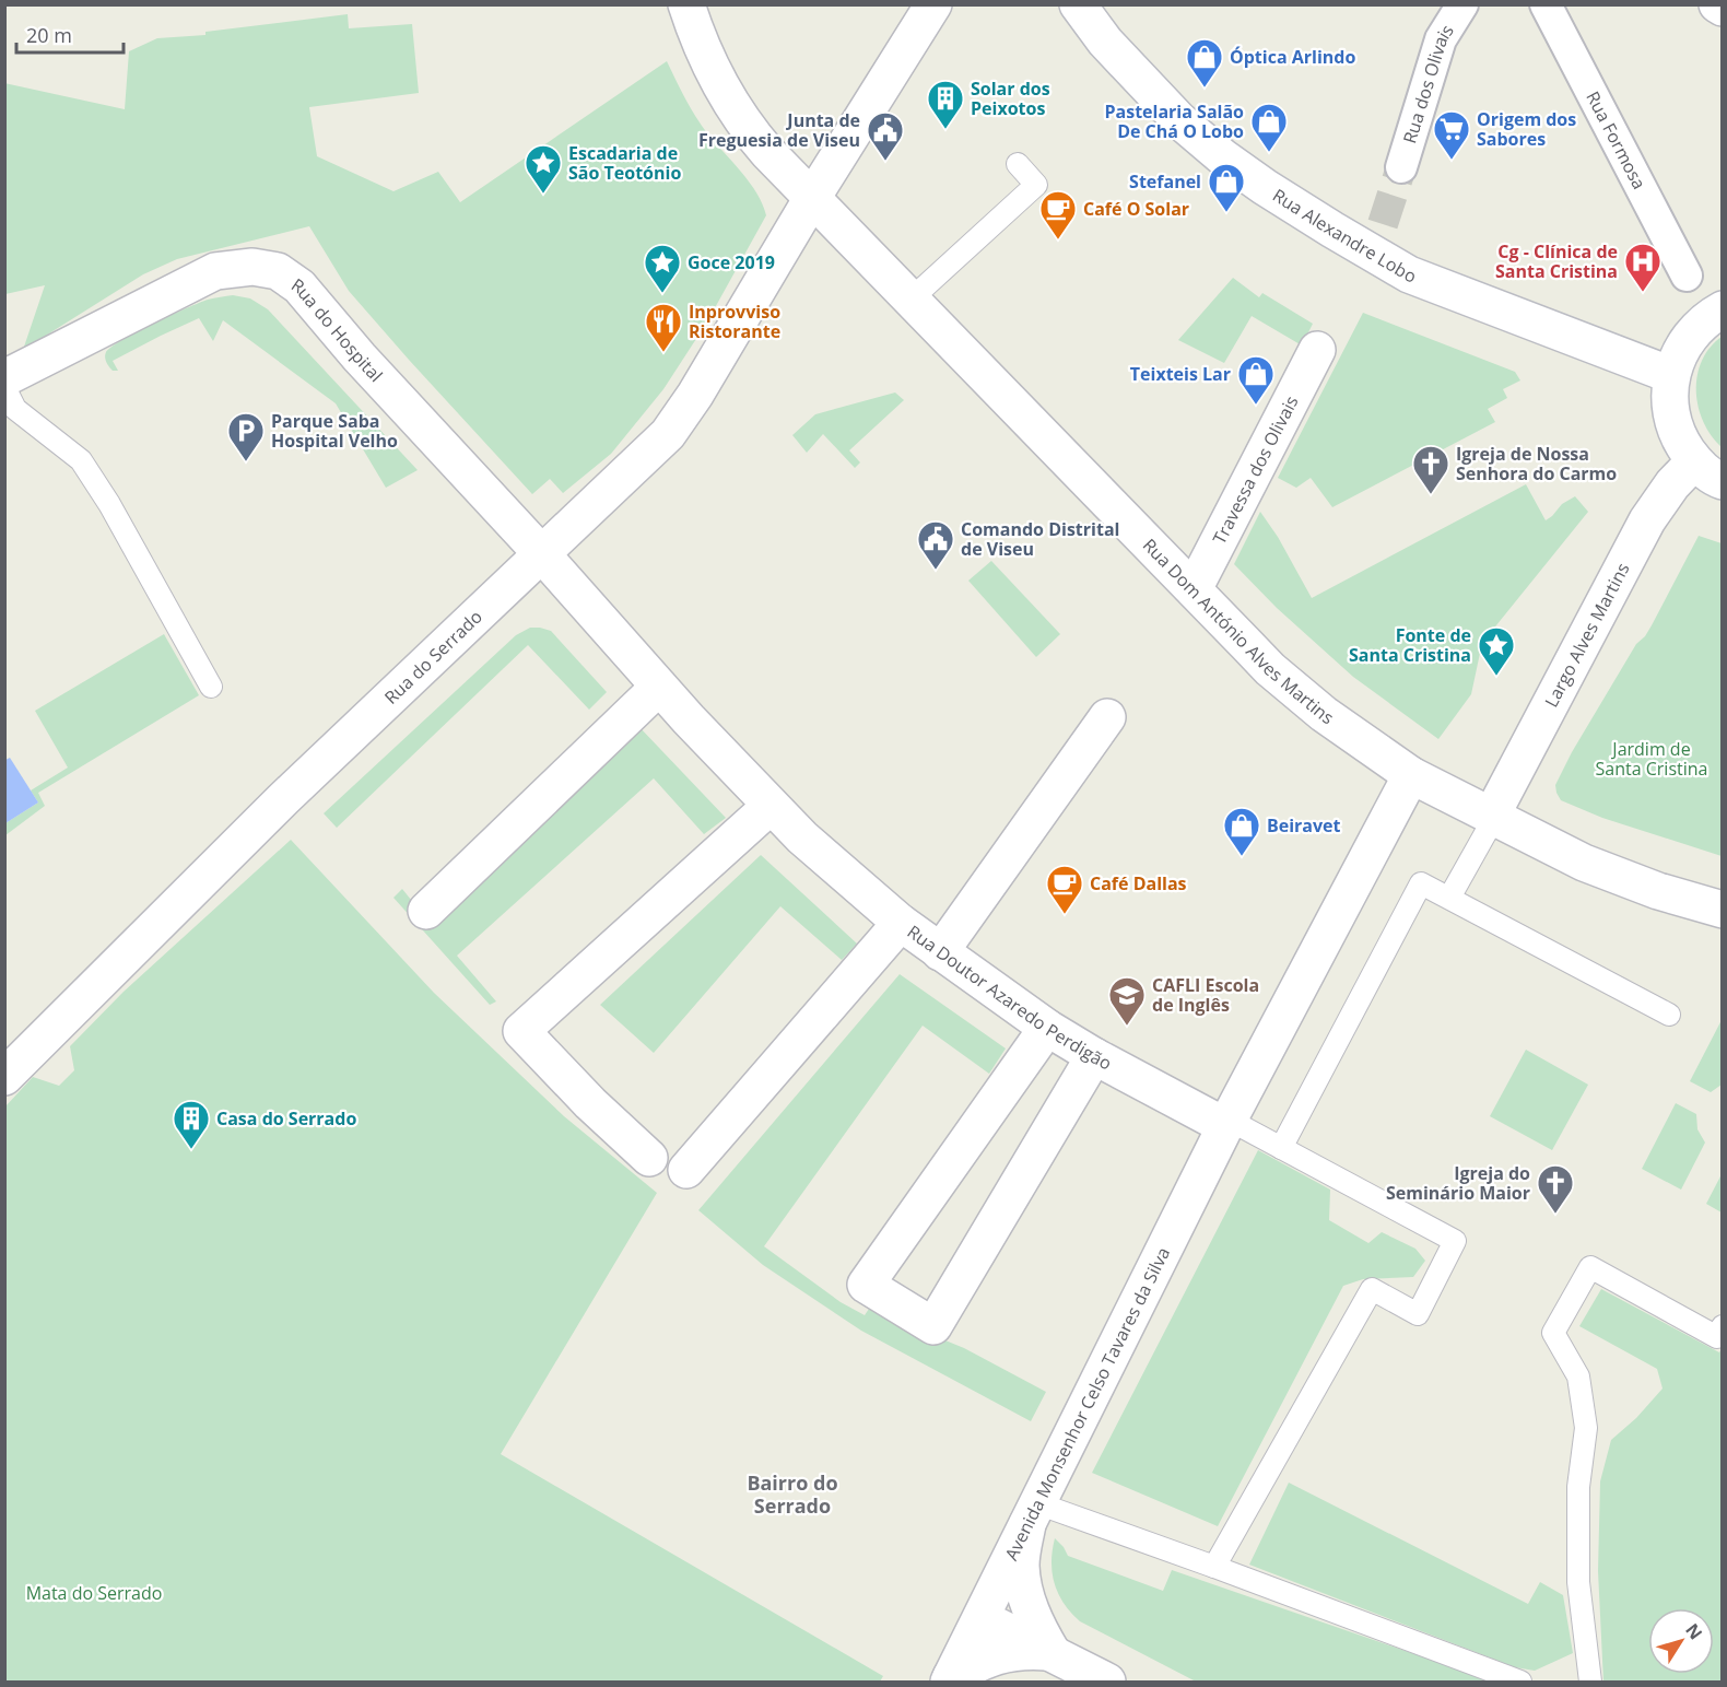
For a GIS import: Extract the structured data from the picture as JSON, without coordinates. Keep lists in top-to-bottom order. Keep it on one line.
{"streets":{"street":["Rua dos Olivais","Rua Formosa","Rua Alexandre Lobo","Rua do Hospital","Travessa dos Olivais","Rua Dom António Alves Martins","Largo Alves Martins","Rua do Serrado","Rua Doutor Azaredo Perdigão","Avenida Monsenhor Celso Tavares da Silva"]},"crossings":[["Rua do Hospital","Rua do Serrado"],["Rua do Hospital","Rua Doutor Azaredo Perdigão"],["Travessa dos Olivais","Rua Dom António Alves Martins"],["Rua Dom António Alves Martins","Largo Alves Martins"],["Rua Dom António Alves Martins","Rua do Serrado"],["Rua do Serrado","Rua Doutor Azaredo Perdigão"],["Rua Doutor Azaredo Perdigão","Avenida Monsenhor Celso Tavares da Silva"]],"districts":["Bairro do Serrado"],"parks":["Jardim de Santa Cristina","Mata do Serrado"],"places":{"shop":["Óptica Arlindo","Pastelaria Salão De Chá O Lobo","Stefanel","Teixteis Lar","Beiravet"],"building":["Solar dos Peixotos","Casa do Serrado"],"supermarket":["Origem dos Sabores"],"public building":["Junta de Freguesia de Viseu","Comando Distrital de Viseu"],"place":["Escadaria de São Teotónio","Goce 2019","Fonte de Santa Cristina"],"cafe":["Café O Solar","Café Dallas"],"hospital":["Cg - Clínica de Santa Cristina"],"restaurant":["Inprovviso Ristorante"],"parking":["Parque Saba Hospital Velho"],"church":["Igreja de Nossa Senhora do Carmo","Igreja do Seminário Maior"],"school or university":["CAFLI Escola de Inglês"]},"scale_bar":"20 m","north":"top right"}
